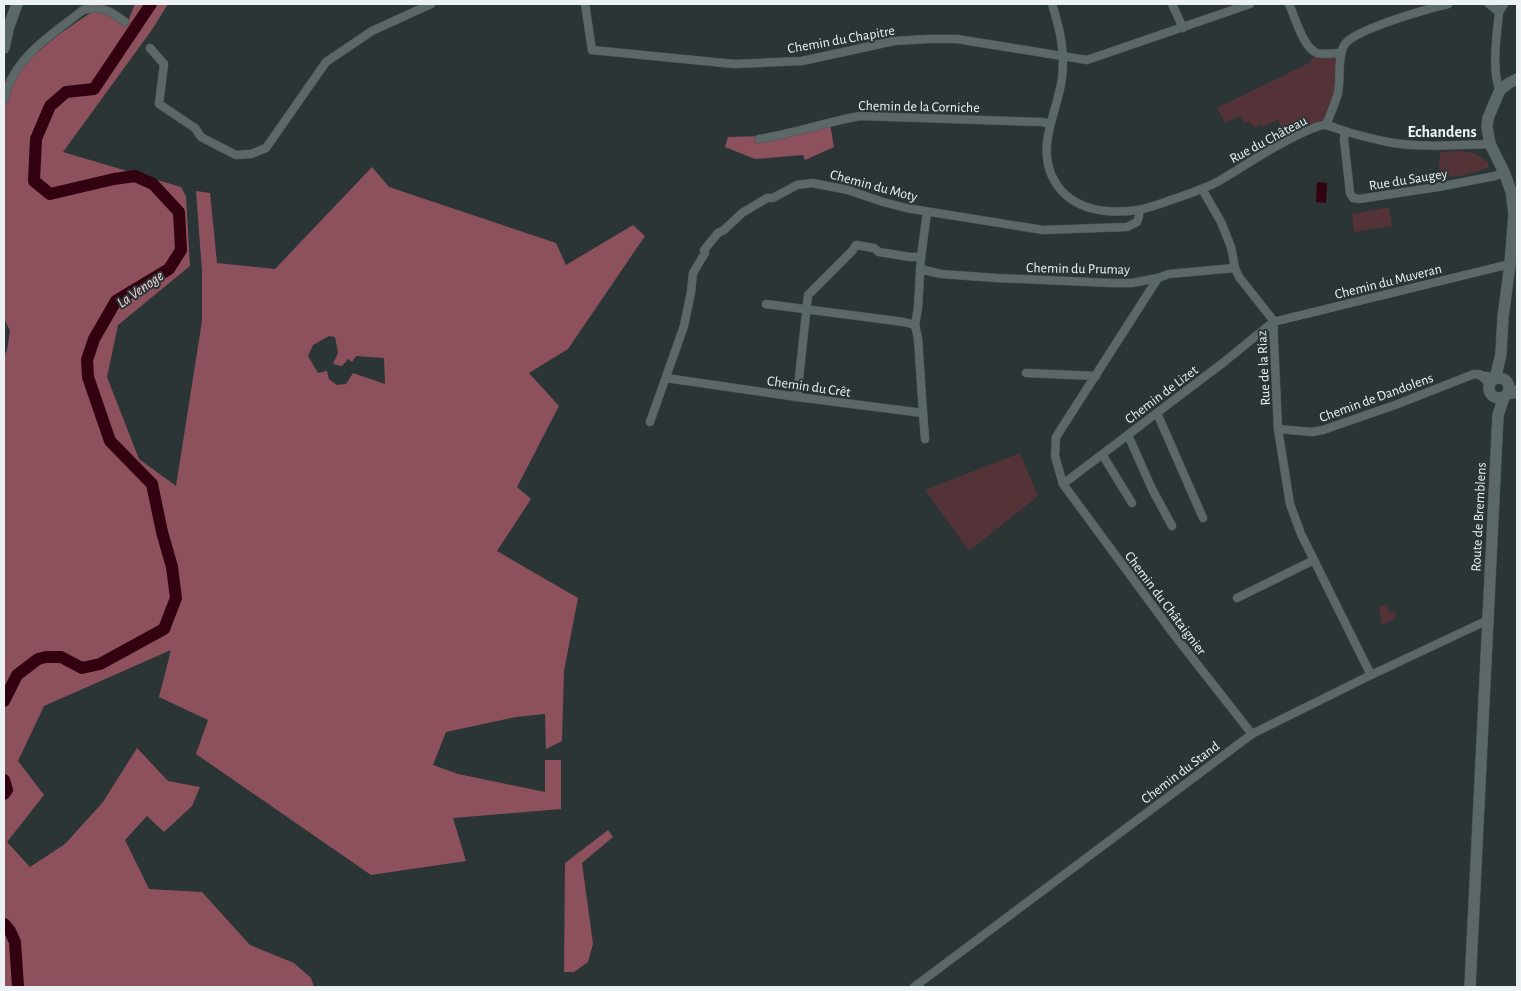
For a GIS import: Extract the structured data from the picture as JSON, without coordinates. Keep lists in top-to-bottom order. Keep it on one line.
{"streets":{"street":["Chemin du Chapitre","Chemin de la Corniche","Rue du Château","Rue du Saugey","Chemin du Moty","Chemin du Prumay","Chemin du Muveran","Rue de la Riaz","Chemin du Crêt","Chemin de Lizet","Chemin de Dandolens","Route de Bremblens","Chemin du Châtaignier","Chemin du Stand"]},"crossings":[["Chemin du Chapitre","Rue du Château"],["Chemin de la Corniche","Rue du Château"],["Rue du Château","Rue du Saugey"],["Rue du Château","Chemin du Moty"],["Rue du Château","Rue de la Riaz"],["Rue du Château","Route de Bremblens"],["Rue du Saugey","Route de Bremblens"],["Chemin du Moty","Chemin du Crêt"],["Chemin du Prumay","Rue de la Riaz"],["Chemin du Muveran","Rue de la Riaz"],["Chemin du Muveran","Chemin de Lizet"],["Chemin du Muveran","Route de Bremblens"],["Rue de la Riaz","Chemin de Lizet"],["Rue de la Riaz","Chemin de Dandolens"],["Rue de la Riaz","Chemin du Stand"],["Chemin de Lizet","Chemin du Châtaignier"],["Chemin de Dandolens","Route de Bremblens"],["Route de Bremblens","Chemin du Stand"],["Chemin du Châtaignier","Chemin du Stand"]],"districts":["Echandens"],"water":["La Venoge"]}
